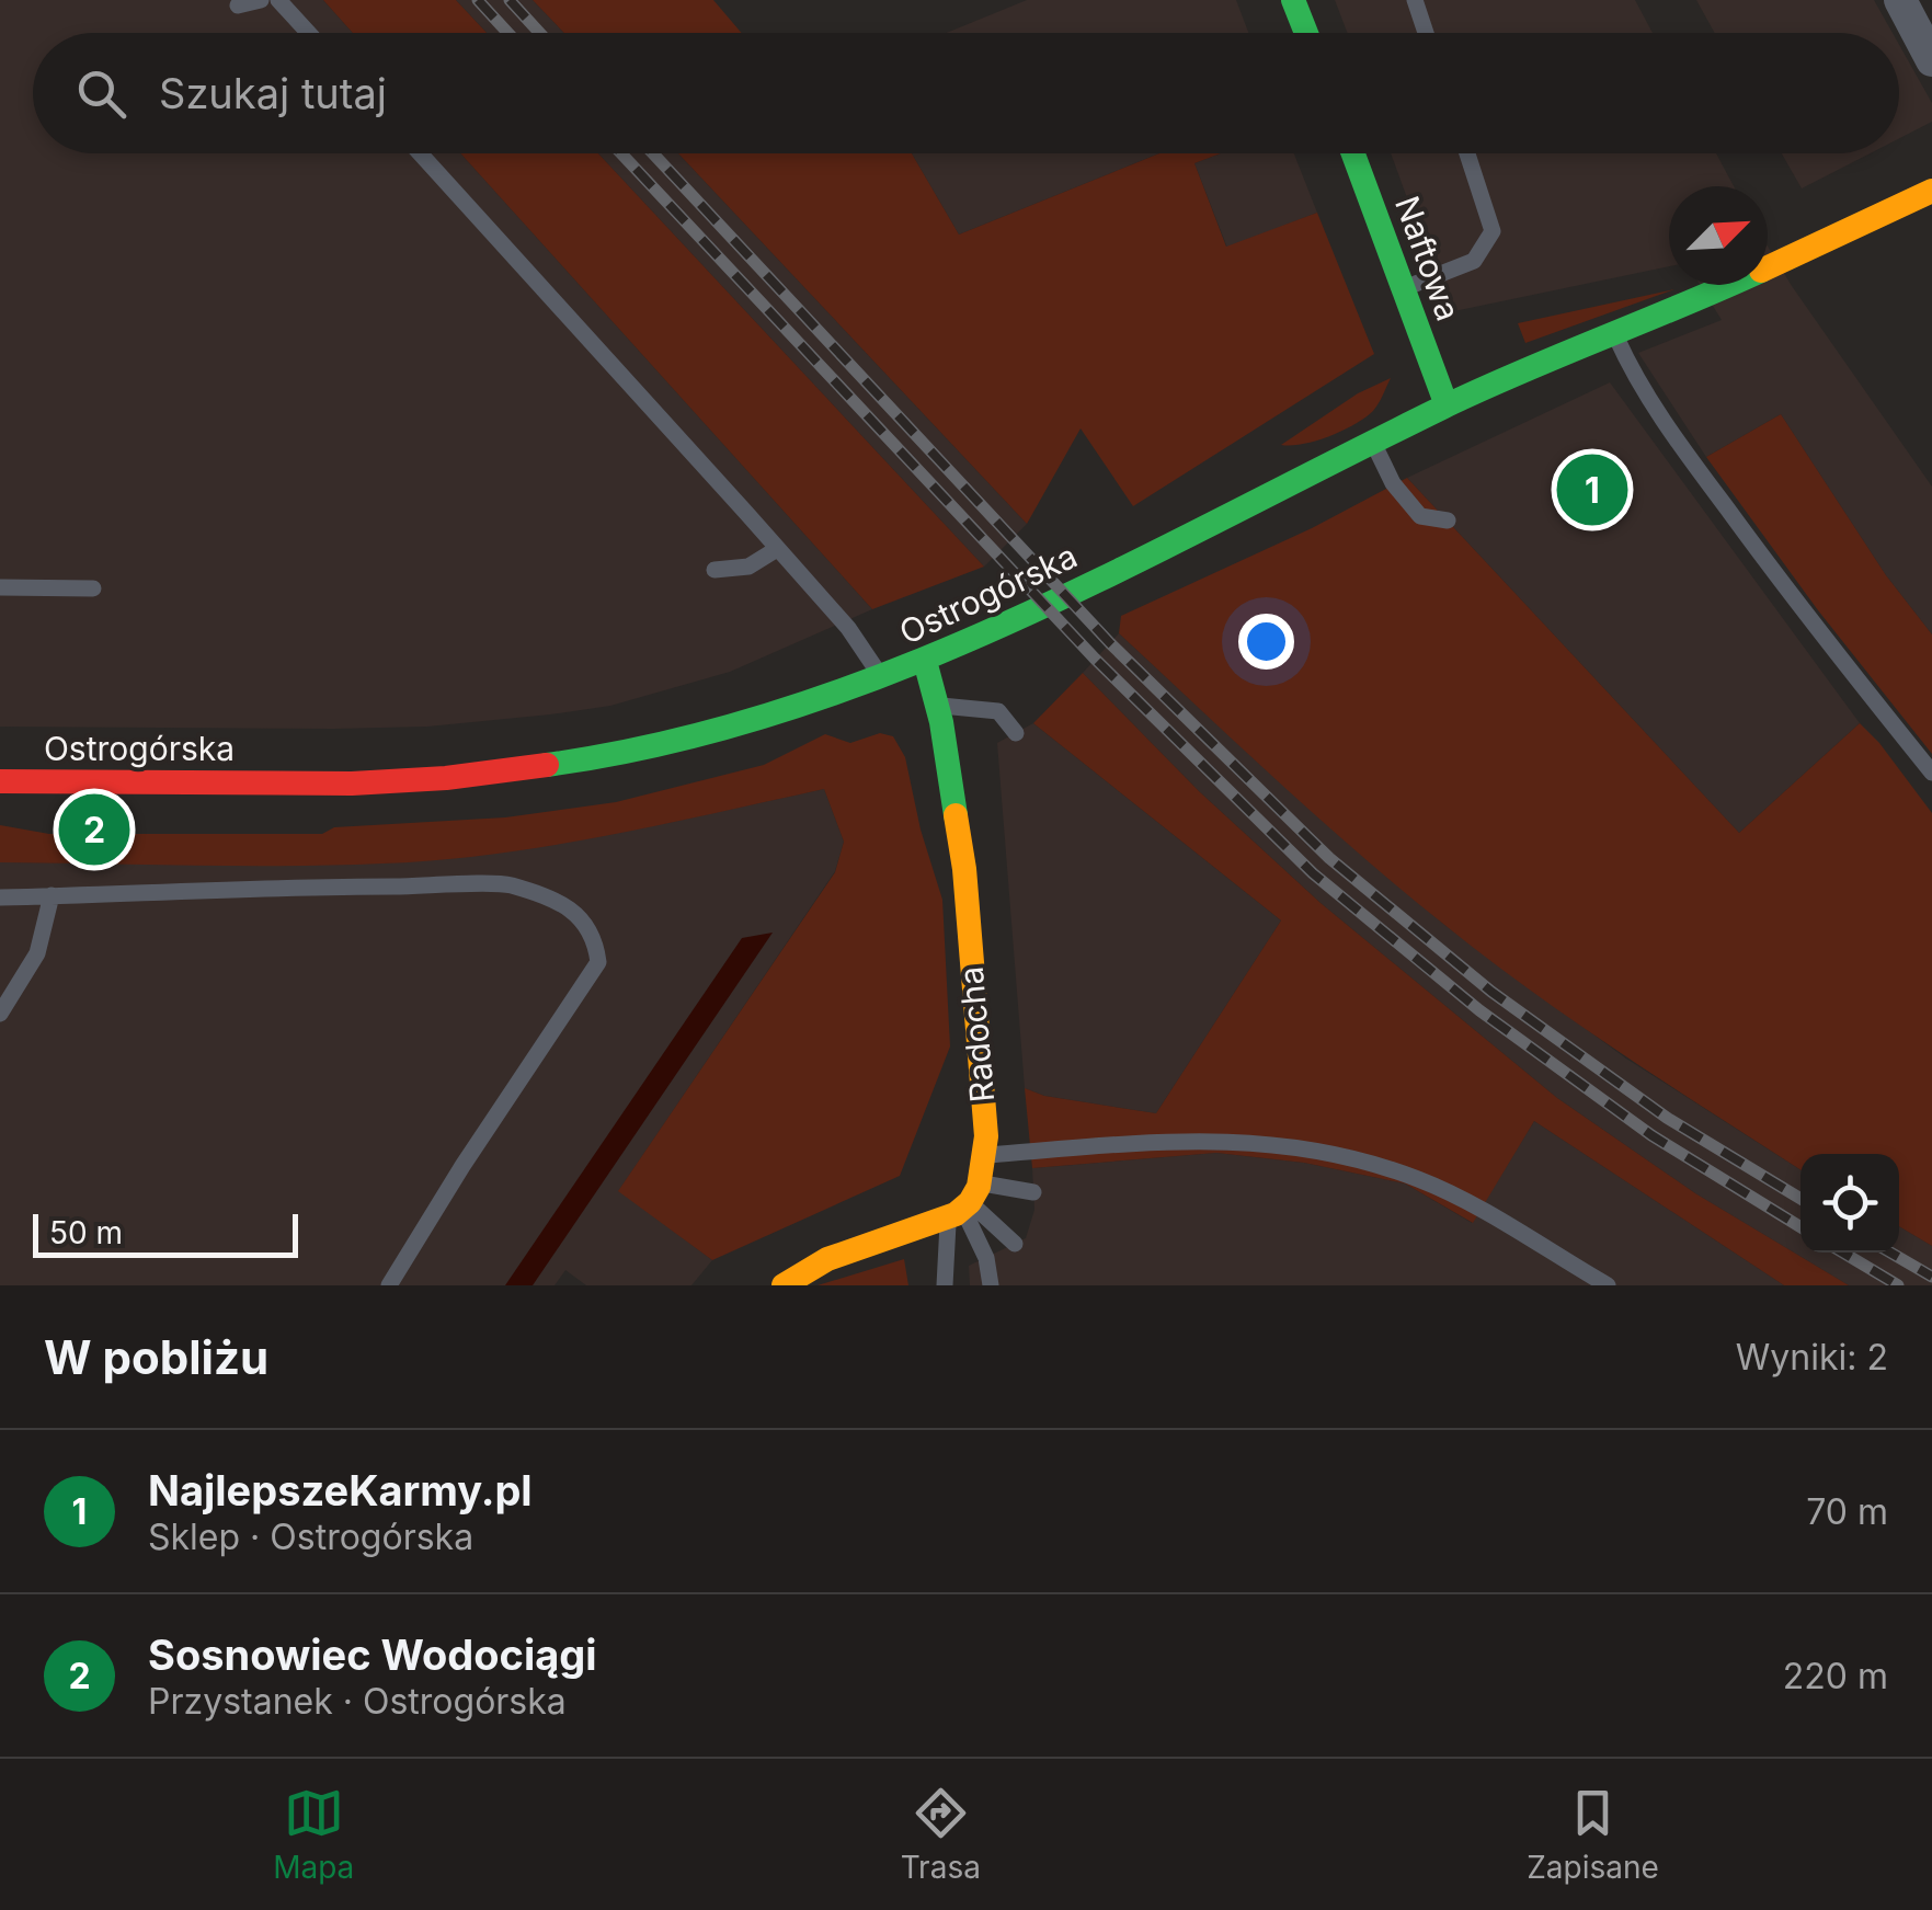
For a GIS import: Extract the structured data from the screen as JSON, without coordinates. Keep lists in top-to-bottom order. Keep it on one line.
{"streets":{"street":["Naftowa","Ostrogórska","Radocha"]},"crossings":[["Naftowa","Ostrogórska"],["Ostrogórska","Radocha"]],"scale_bar":"50 m","north":"top right","page":{"search":"Szukaj tutaj","pins":["1","2"],"scale":"50 m","heading":["W pobliżu","Wyniki: 2"],"list":[{"mark":"1","name":"NajlepszeKarmy.pl","note":"Sklep · Ostrogórska","value":"70 m"},{"mark":"2","name":"Sosnowiec Wodociągi","note":"Przystanek · Ostrogórska","value":"220 m"}],"nav":["Mapa","Trasa","Zapisane"]}}
